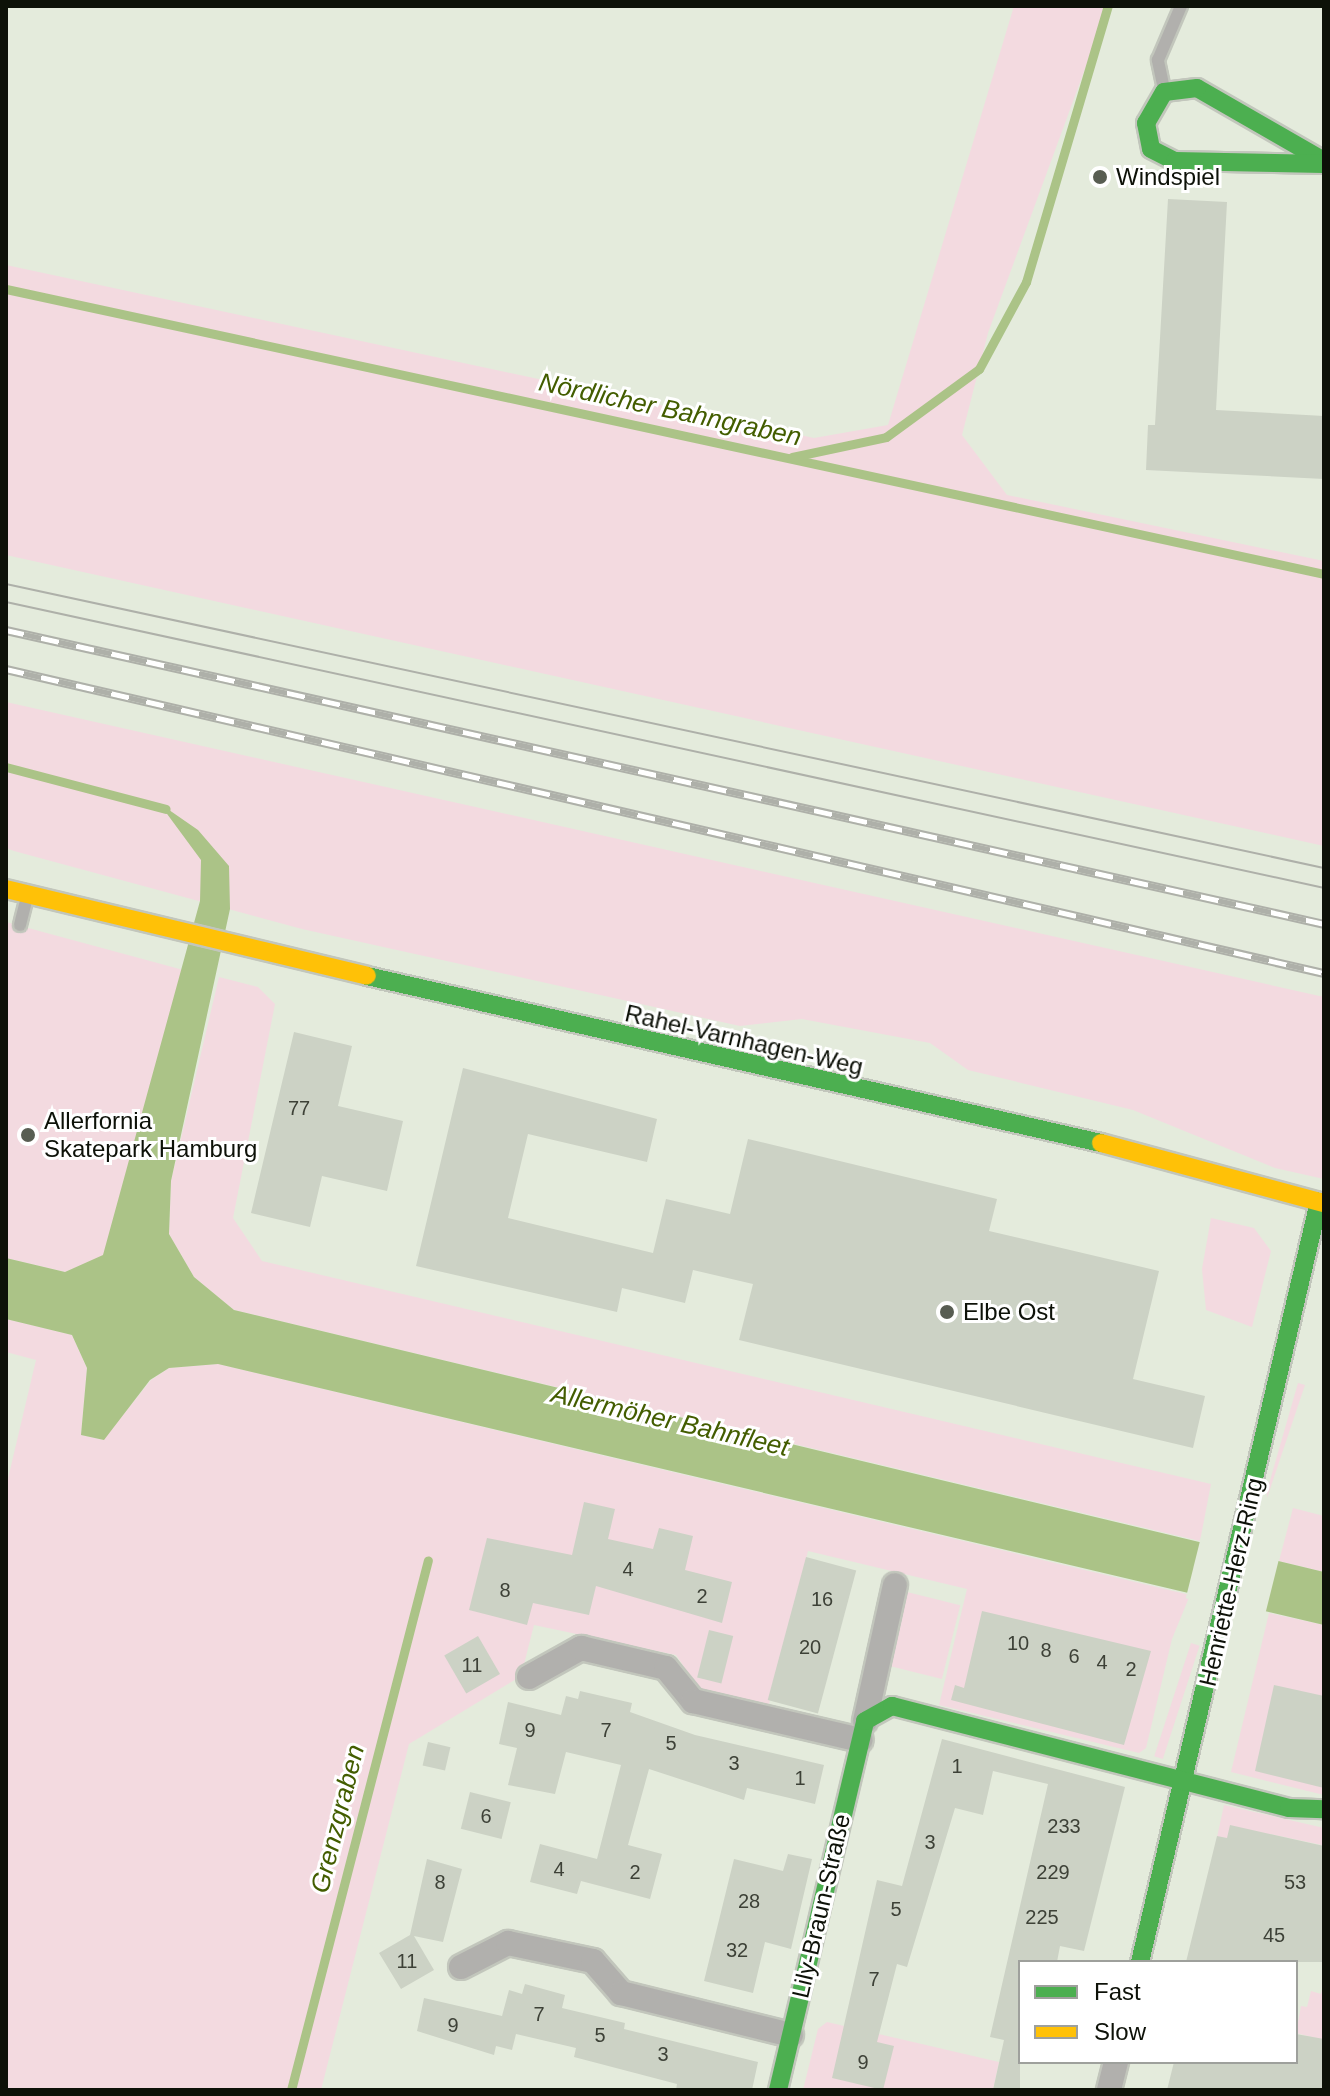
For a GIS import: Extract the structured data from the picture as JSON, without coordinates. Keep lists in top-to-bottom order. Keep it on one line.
{"streets":{"street":["Rahel-Varnhagen-Weg","Henriette-Herz-Ring","Lily-Braun-Straße"]},"crossings":[["Rahel-Varnhagen-Weg","Henriette-Herz-Ring"]],"water":["Nördlicher Bahngraben","Allermöher Bahnfleet","Grenzgraben"],"places":["Windspiel","Allerfornia Skatepark Hamburg","Elbe Ost"],"house_numbers":["77","4","8","2","16","10","20","8","6","4","11","2","9","7","5","3","1","1","6","233","3","4","2","229","8","53","28","5","225","45","32","11","7","7","9","5","3","9"],"legend":["Fast","Slow"]}
